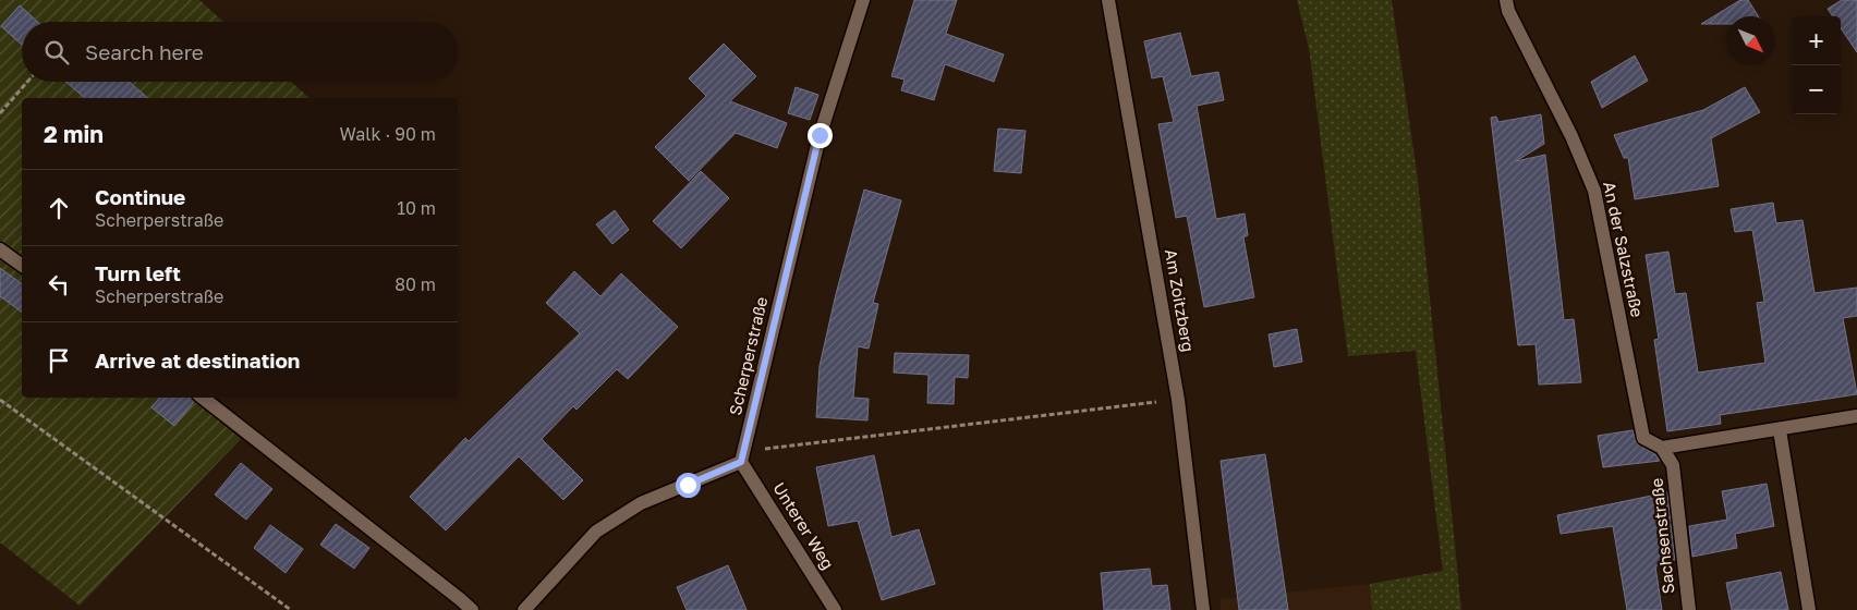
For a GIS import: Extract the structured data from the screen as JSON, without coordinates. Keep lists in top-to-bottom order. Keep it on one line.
{"streets":{"street":["An der Salzstraße","Am Zoitzberg","Scherperstraße","Unterer Weg","Sachsenstraße"]},"crossings":[["An der Salzstraße","Sachsenstraße"],["Scherperstraße","Unterer Weg"]],"north":"bottom right","page":{"map_buttons":["+","−"],"search":"Search here","heading":["2 min","Walk · 90 m"],"list":[["Continue","Scherperstraße","10 m"],["Turn left","Scherperstraße","80 m"],"Arrive at destination"]}}
